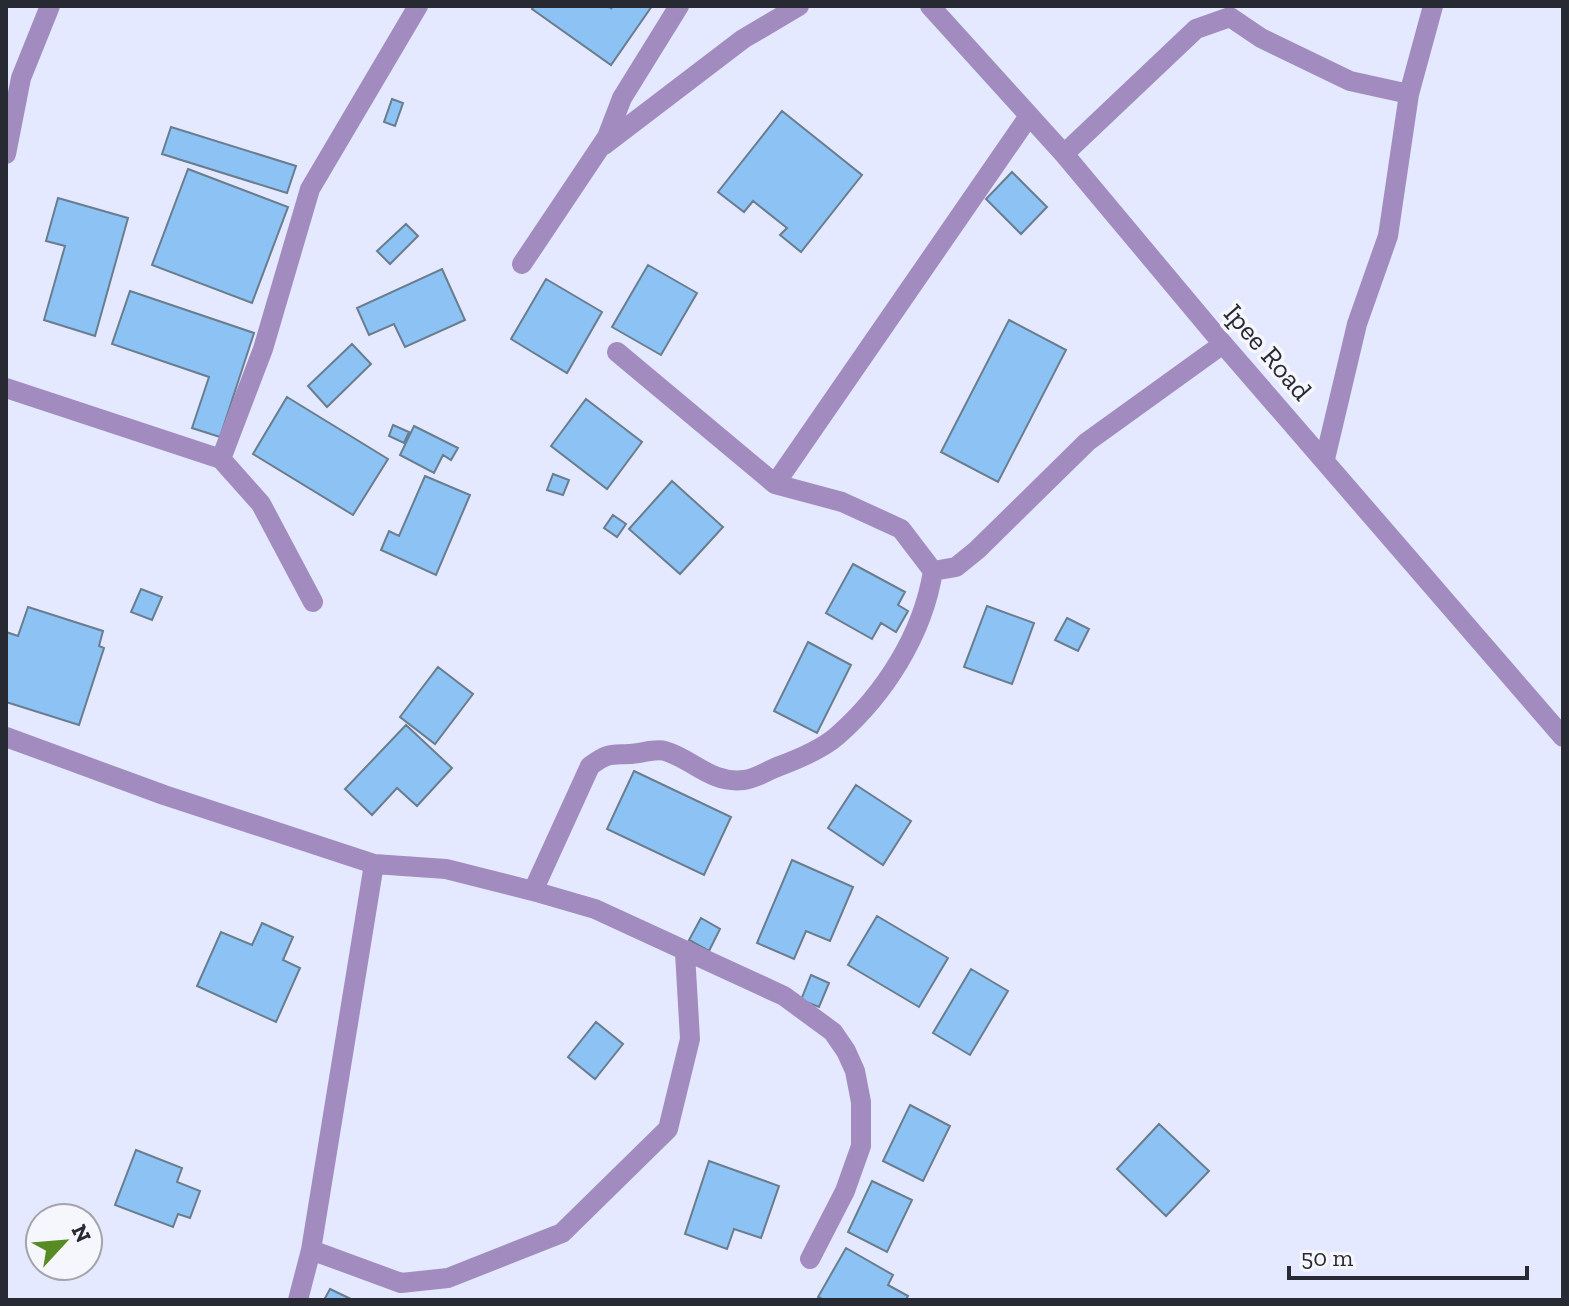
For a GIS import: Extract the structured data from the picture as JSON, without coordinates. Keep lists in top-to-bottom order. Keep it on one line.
{"streets":{"street":["Ipee Road"]},"scale_bar":"50 m","north":"top right"}
